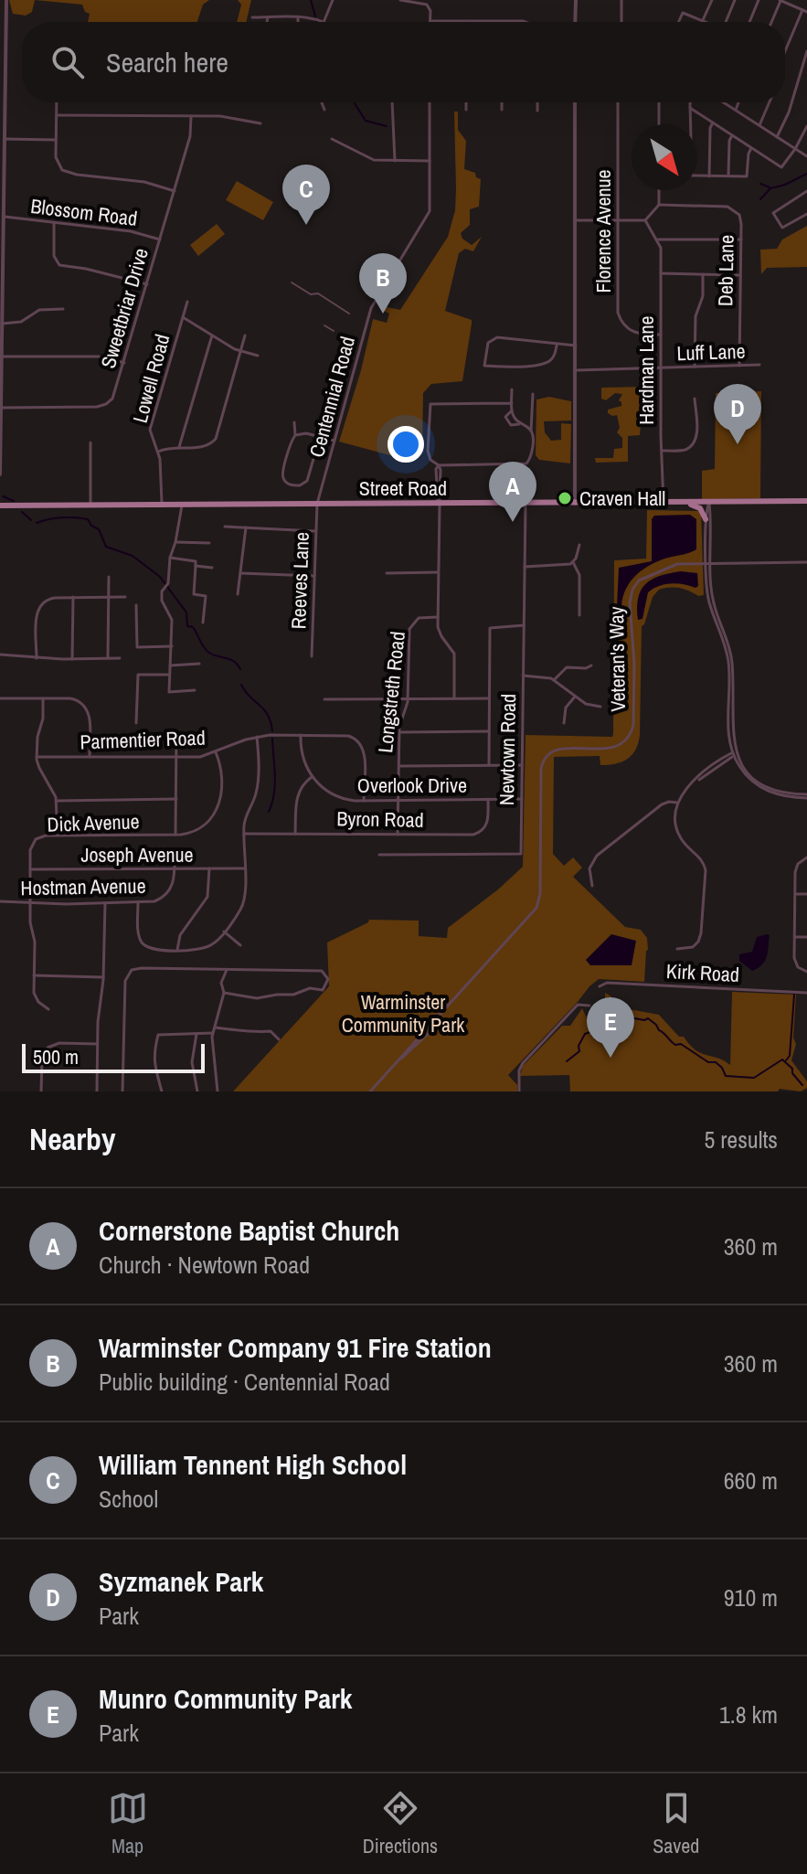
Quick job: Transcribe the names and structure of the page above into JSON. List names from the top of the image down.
{
  "streets": {
    "main road": ["Street Road"],
    "street": [
      "Blossom Road",
      "Florence Avenue",
      "Deb Lane",
      "Sweetbriar Drive",
      "Luff Lane",
      "Hardman Lane",
      "Lowell Road",
      "Centennial Road",
      "Reeves Lane",
      "Veteran's Way",
      "Longstreth Road",
      "Parmentier Road",
      "Newtown Road",
      "Overlook Drive",
      "Byron Road",
      "Dick Avenue",
      "Joseph Avenue",
      "Hostman Avenue",
      "Kirk Road"
    ]
  },
  "crossings": [
    ["Blossom Road", "Sweetbriar Drive"],
    ["Florence Avenue", "Hardman Lane"],
    ["Deb Lane", "Luff Lane"],
    ["Luff Lane", "Hardman Lane"],
    ["Hardman Lane", "Street Road"],
    ["Lowell Road", "Street Road"],
    ["Centennial Road", "Street Road"],
    ["Centennial Road", "Reeves Lane"],
    ["Street Road", "Reeves Lane"],
    ["Street Road", "Newtown Road"],
    ["Longstreth Road", "Overlook Drive"],
    ["Longstreth Road", "Byron Road"],
    ["Parmentier Road", "Overlook Drive"],
    ["Parmentier Road", "Dick Avenue"],
    ["Newtown Road", "Overlook Drive"],
    ["Overlook Drive", "Byron Road"],
    ["Dick Avenue", "Joseph Avenue"],
    ["Dick Avenue", "Hostman Avenue"],
    ["Joseph Avenue", "Hostman Avenue"]
  ],
  "parks": ["Warminster Community Park"],
  "places": ["Craven Hall"],
  "scale_bar": "500 m",
  "north": "bottom right",
  "page": {
    "search": "Search here",
    "pins": [
      "C",
      "B",
      "D",
      "A",
      "E"
    ],
    "scale": "500 m",
    "heading": ["Nearby", "5 results"],
    "list": [
      {
        "mark": "A",
        "name": "Cornerstone Baptist Church",
        "note": "Church · Newtown Road",
        "value": "360 m"
      },
      {
        "mark": "B",
        "name": "Warminster Company 91 Fire Station",
        "note": "Public building · Centennial Road",
        "value": "360 m"
      },
      {
        "mark": "C",
        "name": "William Tennent High School",
        "note": "School",
        "value": "660 m"
      },
      {
        "mark": "D",
        "name": "Syzmanek Park",
        "note": "Park",
        "value": "910 m"
      },
      {
        "mark": "E",
        "name": "Munro Community Park",
        "note": "Park",
        "value": "1.8 km"
      }
    ],
    "nav": ["Map", "Directions", "Saved"]
  }
}
